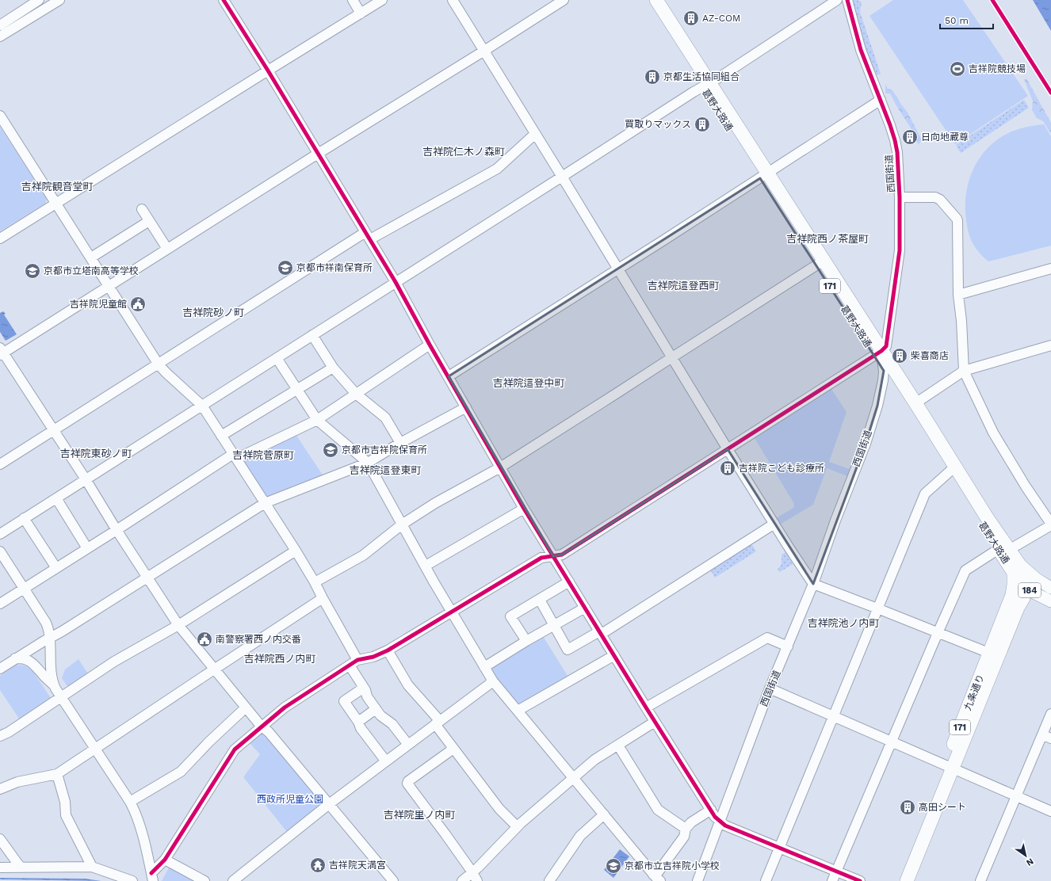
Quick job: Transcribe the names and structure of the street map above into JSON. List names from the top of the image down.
{
  "streets": {
    "highway": ["葛野大路通", "171", "九条通り"],
    "main road": ["184"],
    "street": ["西国街道"]
  },
  "crossings": [
    ["葛野大路通", "西国街道"],
    ["葛野大路通", "184"],
    ["葛野大路通", "九条通り"],
    ["184", "九条通り"]
  ],
  "districts": [
    "吉祥院仁木ノ森町",
    "吉祥院観音堂町",
    "吉祥院西ノ茶屋町",
    "吉祥院這登西町",
    "吉祥院砂ノ町",
    "吉祥院這登中町",
    "吉祥院東砂ノ町",
    "吉祥院菅原町",
    "吉祥院這登東町",
    "吉祥院池ノ内町",
    "吉祥院西ノ内町",
    "吉祥院里ノ内町"
  ],
  "parks": ["西政所児童公園"],
  "places": {
    "building": [
      "AZ-COM",
      "京都生活協同組合",
      "買取りマックス",
      "日向地蔵尊",
      "柴喜商店",
      "吉祥院こども診療所",
      "高田シート"
    ],
    "sports": ["吉祥院競技場"],
    "school or university": [
      "京都市祥南保育所",
      "京都市立塔南高等学校",
      "京都市吉祥院保育所",
      "京都市立吉祥院小学校"
    ],
    "public building": ["吉祥院児童館", "南警察署西ノ内交番"],
    "temple": ["吉祥院天満宮"]
  },
  "scale_bar": "50 m",
  "north": "bottom right"
}
